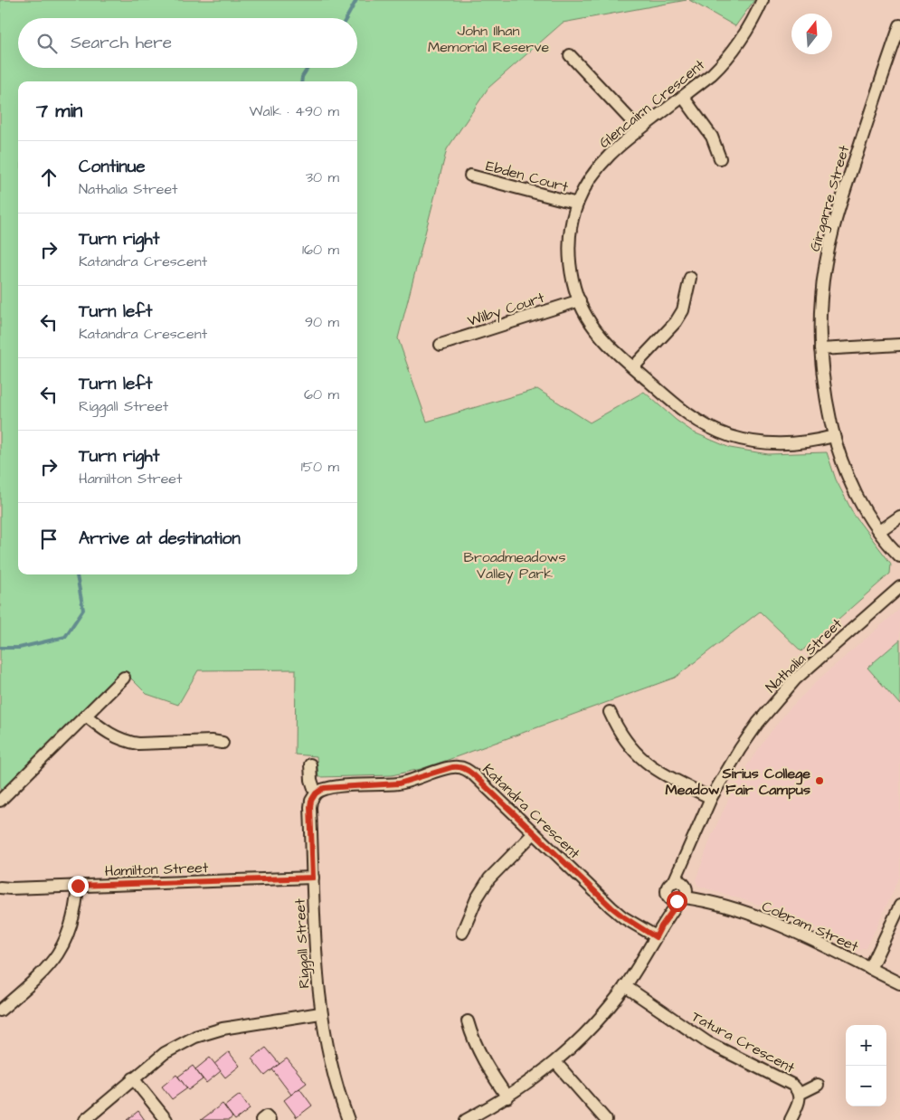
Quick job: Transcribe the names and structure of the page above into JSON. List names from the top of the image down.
{
  "streets": {
    "street": [
      "Glencairn Crescent",
      "Ebden Court",
      "Girgarre Street",
      "Wilby Court",
      "Nathalia Street",
      "Katandra Crescent",
      "Hamilton Street",
      "Cobram Street",
      "Riggall Street",
      "Tatura Crescent"
    ]
  },
  "crossings": [
    ["Glencairn Crescent", "Ebden Court"],
    ["Glencairn Crescent", "Girgarre Street"],
    ["Glencairn Crescent", "Wilby Court"],
    ["Nathalia Street", "Katandra Crescent"],
    ["Nathalia Street", "Cobram Street"],
    ["Nathalia Street", "Tatura Crescent"],
    ["Katandra Crescent", "Riggall Street"],
    ["Hamilton Street", "Riggall Street"]
  ],
  "parks": ["John Ilhan Memorial Reserve", "Broadmeadows Valley Park"],
  "places": ["Sirius College Meadow Fair Campus"],
  "north": "top",
  "page": {
    "search": "Search here",
    "heading": ["7 min", "Walk · 490 m"],
    "list": [
      ["Continue", "Nathalia Street", "30 m"],
      ["Turn right", "Katandra Crescent", "160 m"],
      ["Turn left", "Katandra Crescent", "90 m"],
      ["Turn left", "Riggall Street", "60 m"],
      ["Turn right", "Hamilton Street", "150 m"],
      "Arrive at destination"
    ],
    "map_buttons": ["+", "−"]
  }
}
